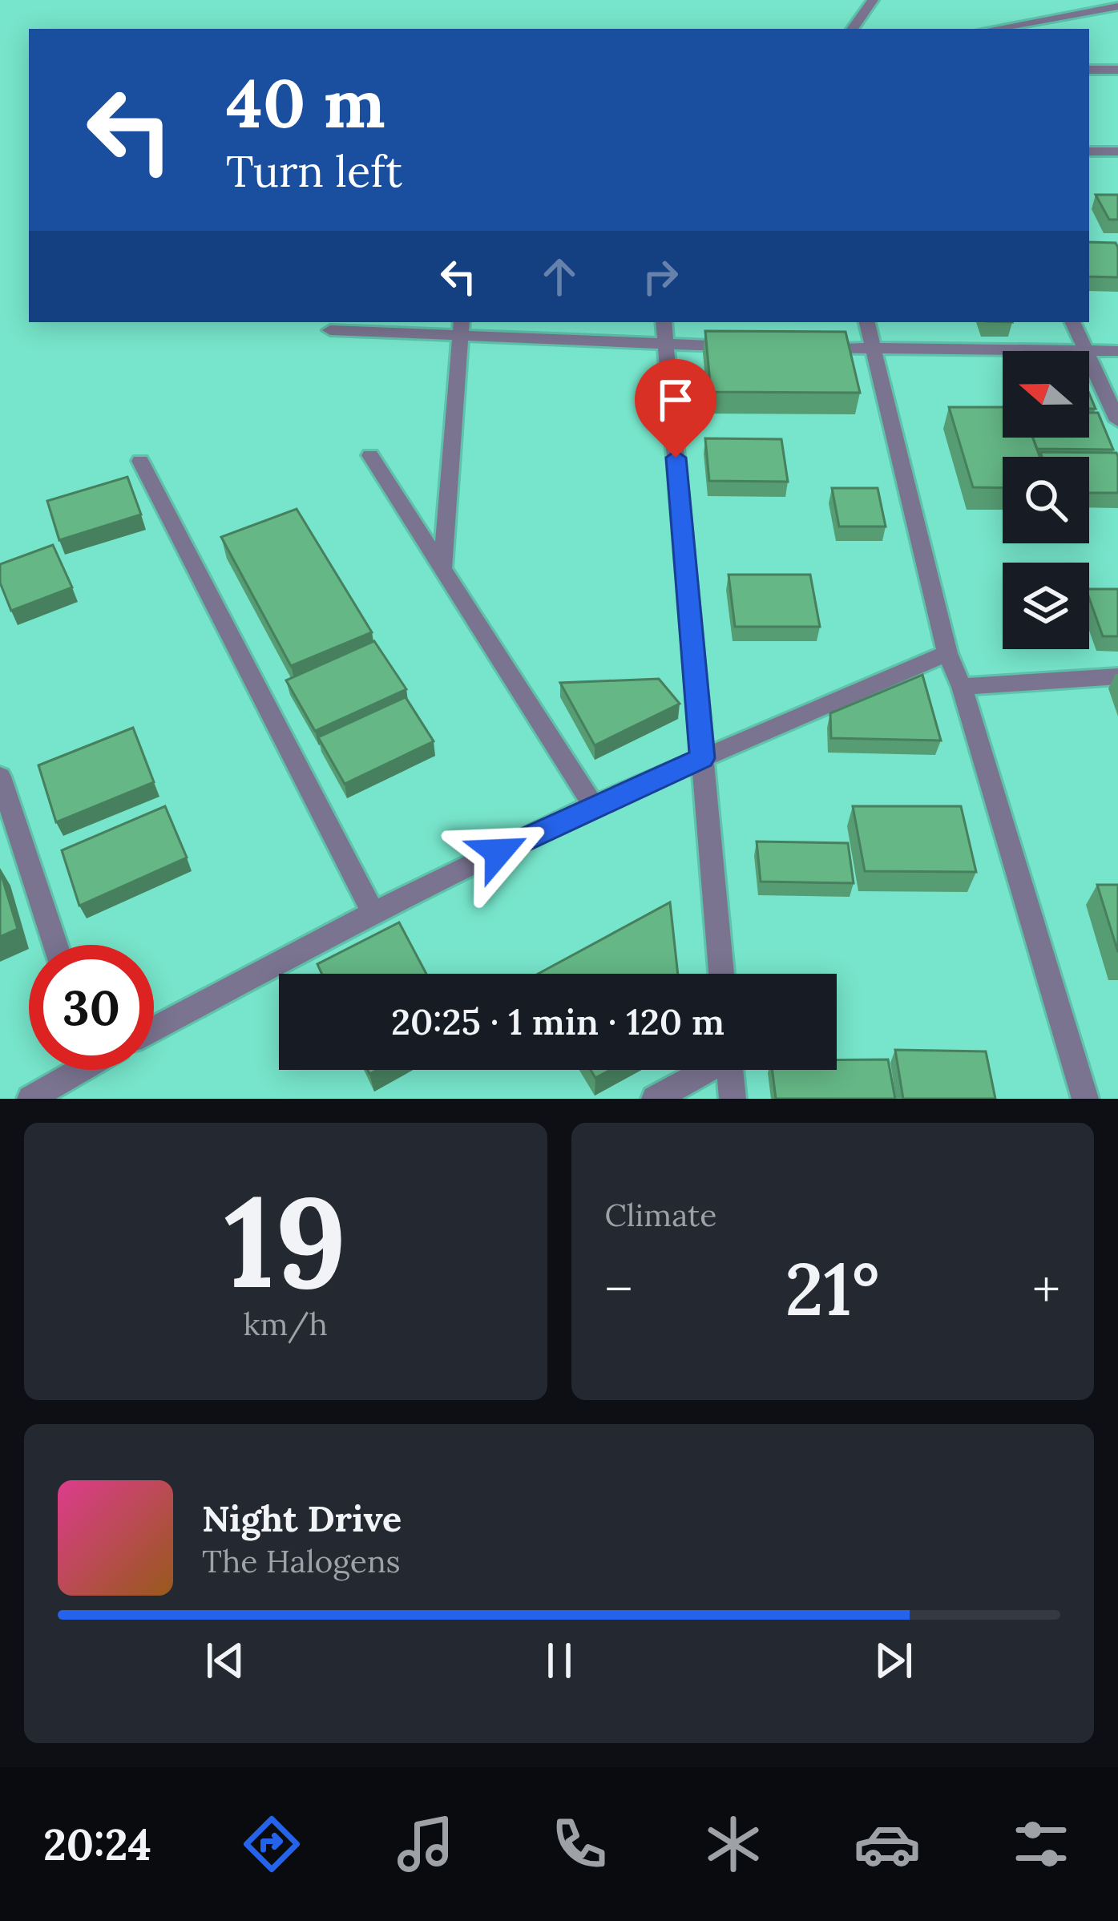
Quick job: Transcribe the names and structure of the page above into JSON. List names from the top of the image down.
{
  "north": "left",
  "page": {
    "turn": ["40 m", "Turn left"],
    "limit": "30",
    "trip": "20:25 · 1 min · 120 m",
    "tile": [
      ["19", "km/h"],
      "Climate"
    ],
    "heat": ["−", "21°", "+"],
    "song": ["Night Drive", "The Halogens"],
    "tabs": "20:24"
  }
}
